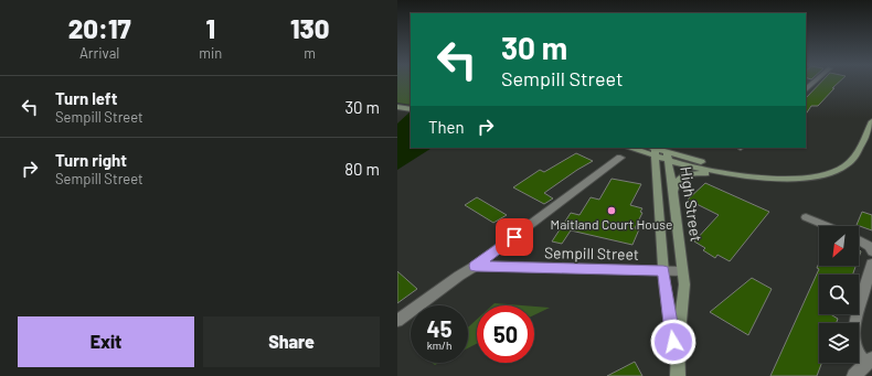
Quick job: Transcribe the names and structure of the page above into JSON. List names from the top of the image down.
{
  "streets": {
    "main road": ["High Street"],
    "street": ["Sempill Street"]
  },
  "crossings": [
    ["High Street", "Sempill Street"]
  ],
  "places": ["Maitland Court House"],
  "north": "bottom left",
  "page": {
    "eta": [
      "20:17",
      "Arrival",
      "1",
      "min",
      "130",
      "m"
    ],
    "turn": ["30 m", "Sempill Street"],
    "list": [
      {
        "name": "Turn left",
        "note": "Sempill Street",
        "value": "30 m"
      },
      {
        "name": "Turn right",
        "note": "Sempill Street",
        "value": "80 m"
      }
    ],
    "then": "Then",
    "speed": "45 km/h",
    "limit": "50",
    "buttons": ["Exit", "Share"]
  }
}
